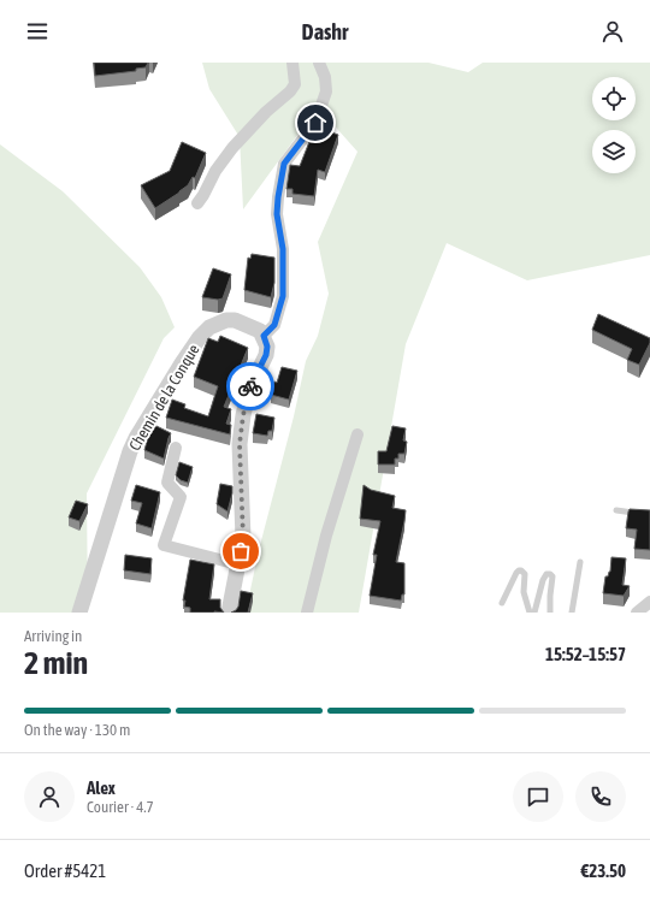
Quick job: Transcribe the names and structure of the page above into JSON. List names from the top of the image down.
{
  "streets": {
    "street": ["Chemin de la Conque"]
  },
  "page": {
    "header": "Dashr",
    "heading": ["2 min", "Arriving in", "15:52–15:57"],
    "panel": [
      "Alex",
      "Courier · 4.7",
      "Order #5421",
      "€23.50"
    ],
    "bar": "On the way · 130 m"
  }
}
